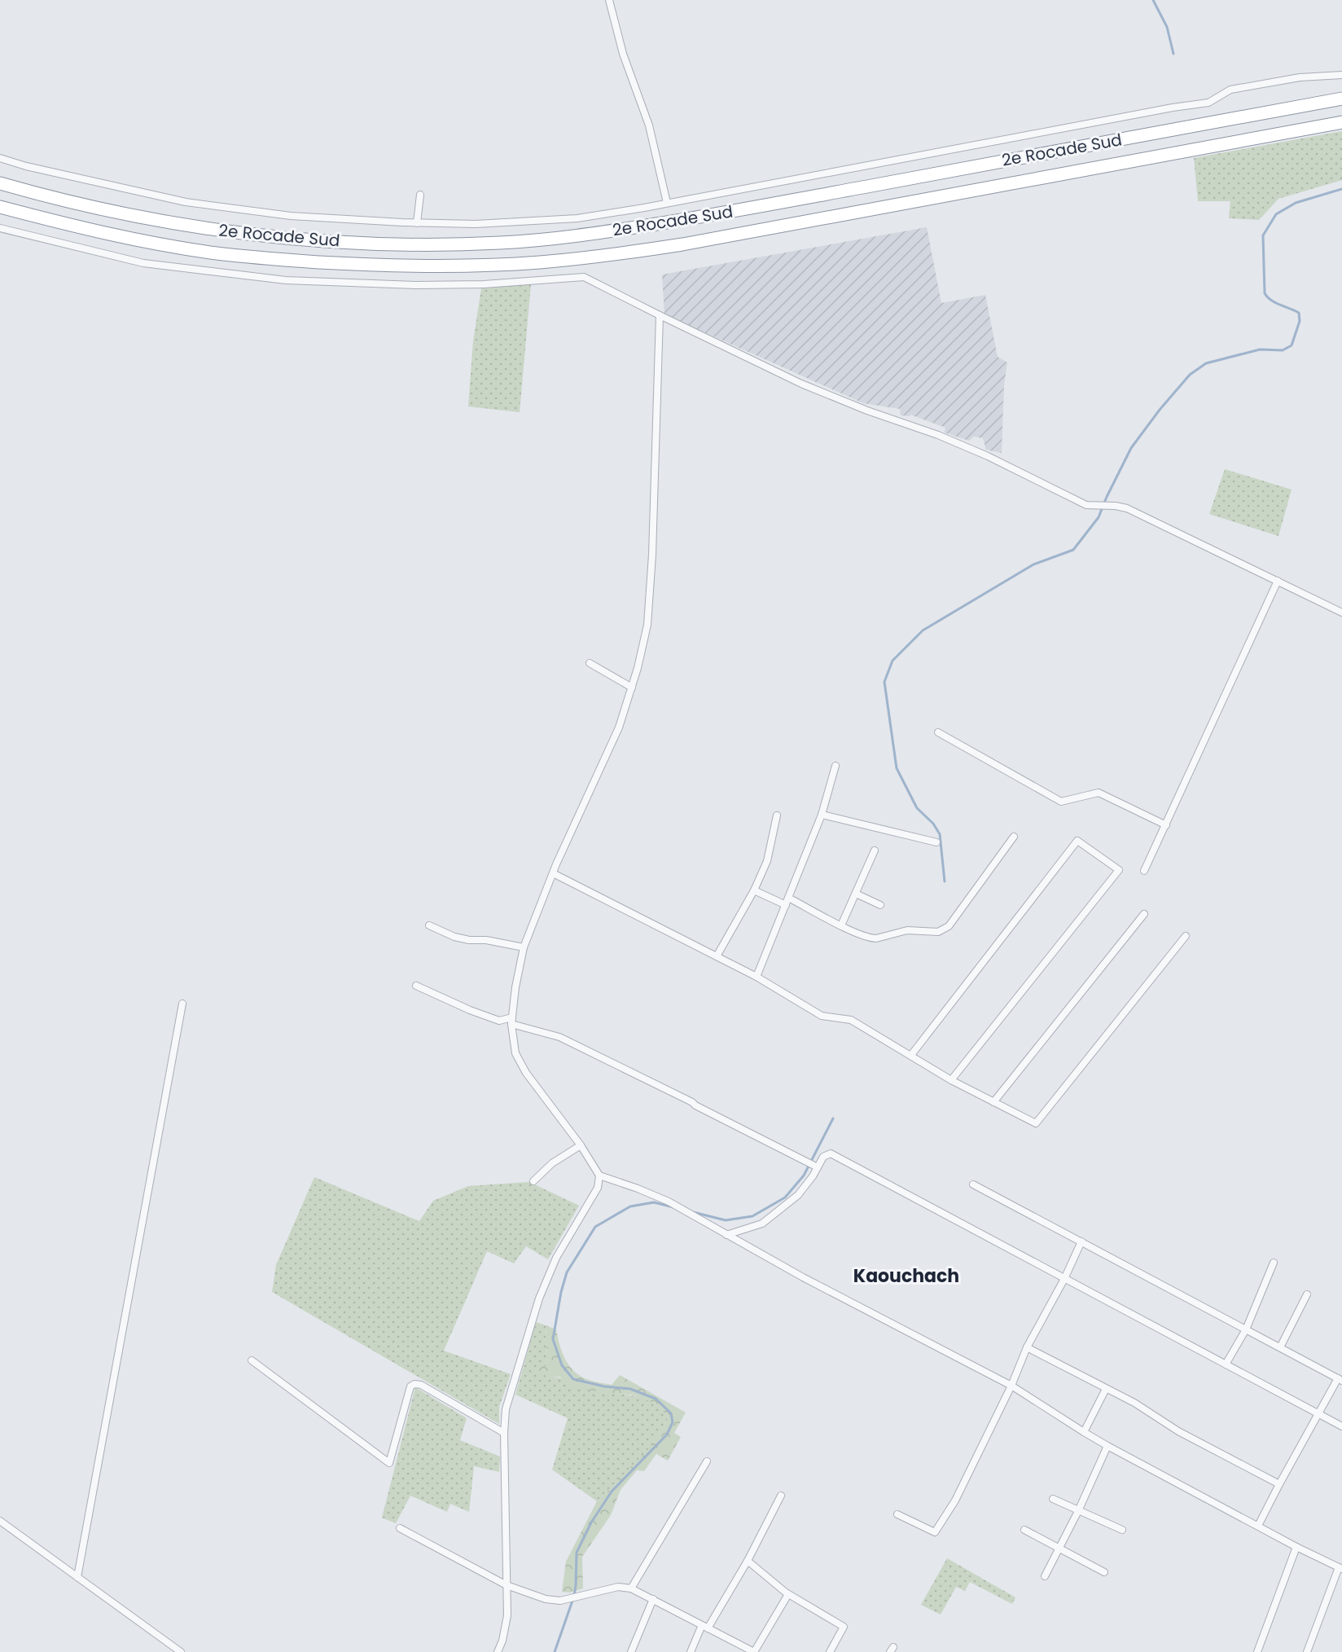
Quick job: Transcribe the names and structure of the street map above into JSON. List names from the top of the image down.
{
  "streets": {
    "highway": ["2e Rocade Sud"]
  },
  "districts": ["Kaouchach"]
}
